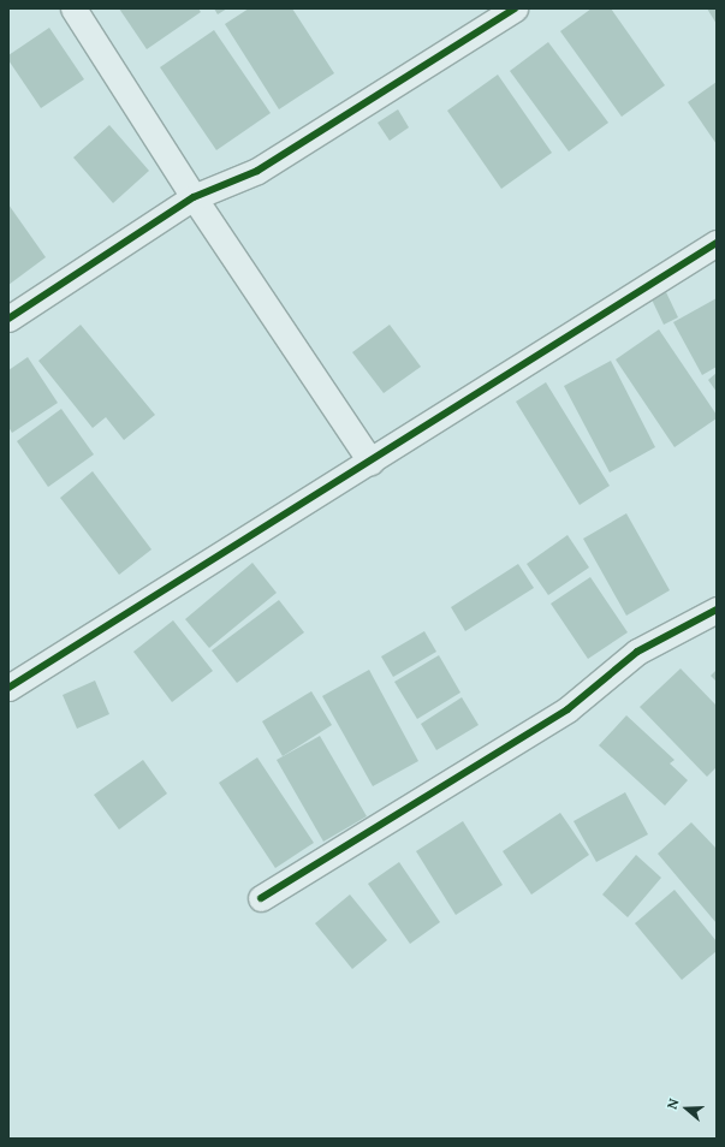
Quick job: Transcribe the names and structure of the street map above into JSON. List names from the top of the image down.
{
  "north": "left"
}
